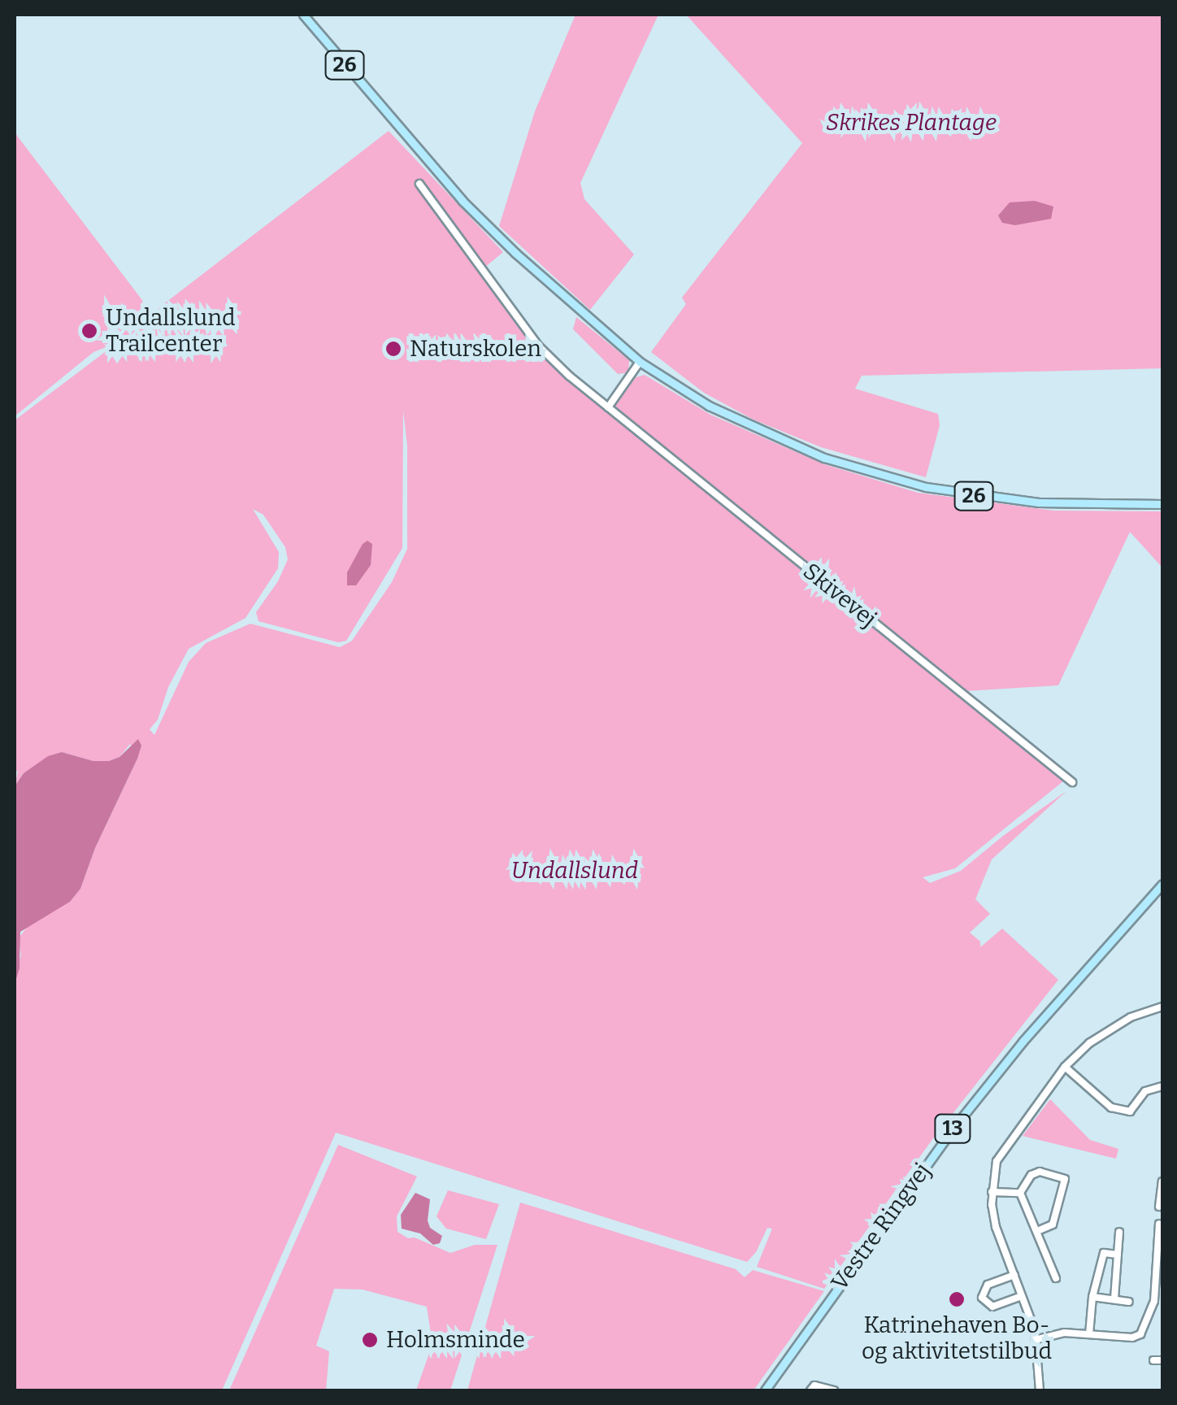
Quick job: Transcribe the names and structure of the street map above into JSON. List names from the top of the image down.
{
  "streets": {
    "main road": ["26", "13", "Vestre Ringvej"],
    "street": ["Skivevej"]
  },
  "parks": ["Skrikes Plantage", "Undallslund"],
  "places": [
    "Undallslund Trailcenter",
    "Naturskolen",
    "Katrinehaven Bo- og aktivitetstilbud",
    "Holmsminde"
  ]
}
